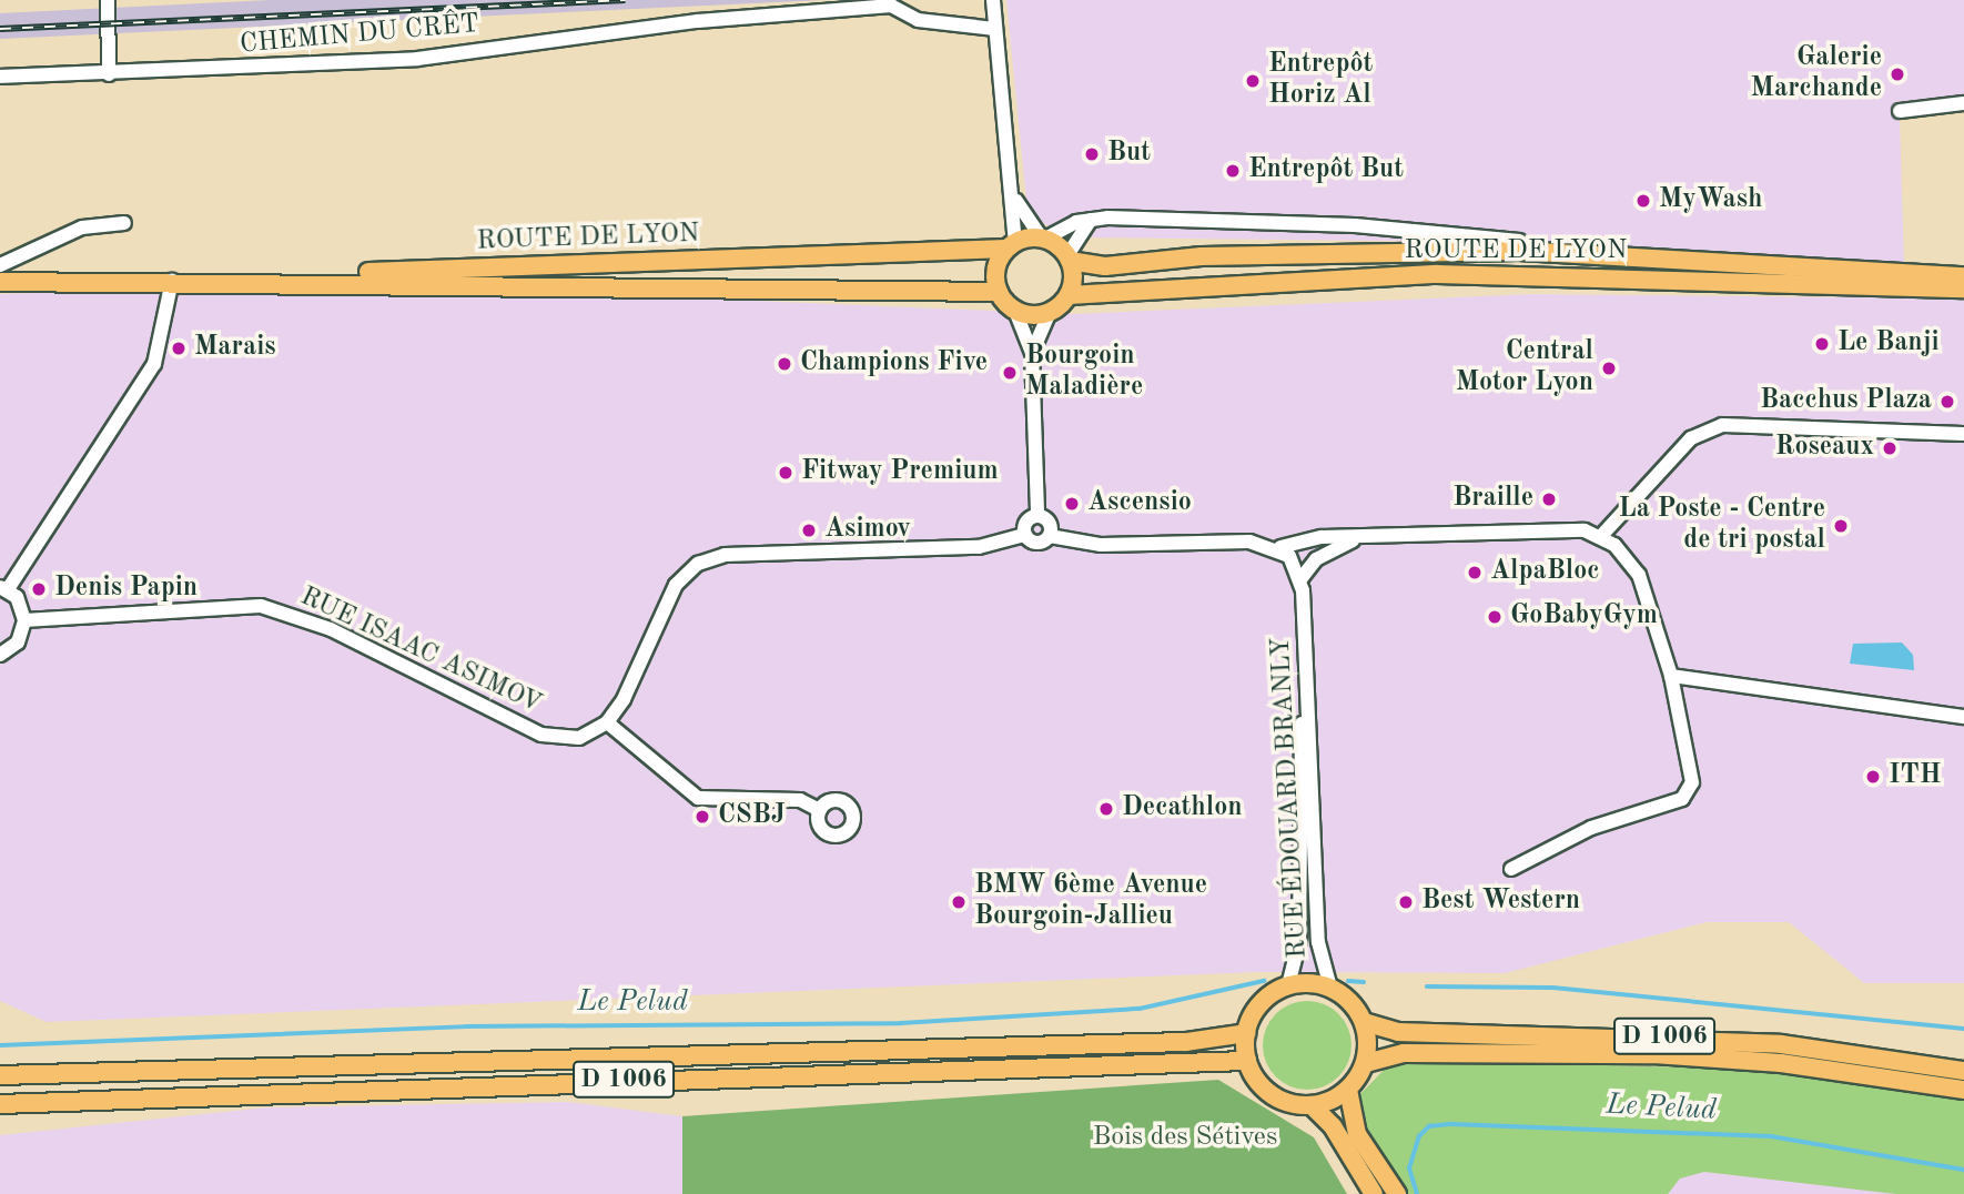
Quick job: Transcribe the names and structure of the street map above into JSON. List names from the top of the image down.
{
  "streets": {
    "main road": ["ROUTE DE LYON", "D 1006"],
    "street": ["CHEMIN DU CRÊT", "RUE ISAAC ASIMOV", "RUE ÉDOUARD BRANLY"]
  },
  "crossings": [
    ["RUE ÉDOUARD BRANLY", "D 1006"]
  ],
  "water": ["Le Pelud"],
  "parks": ["Bois des Sétives"],
  "places": [
    "Galerie Marchande",
    "Entrepôt Horiz Al",
    "But",
    "Entrepôt But",
    "MyWash",
    "Le Banji",
    "Marais",
    "Champions Five",
    "Central Motor Lyon",
    "Bourgoin Maladière",
    "Bacchus Plaza",
    "Roseaux",
    "Fitway Premium",
    "Braille",
    "Ascensio",
    "La Poste - Centre de tri postal",
    "Asimov",
    "AlpaBloc",
    "Denis Papin",
    "GoBabyGym",
    "ITH",
    "Decathlon",
    "CSBJ",
    "BMW 6ème Avenue Bourgoin-Jallieu",
    "Best Western"
  ]
}
